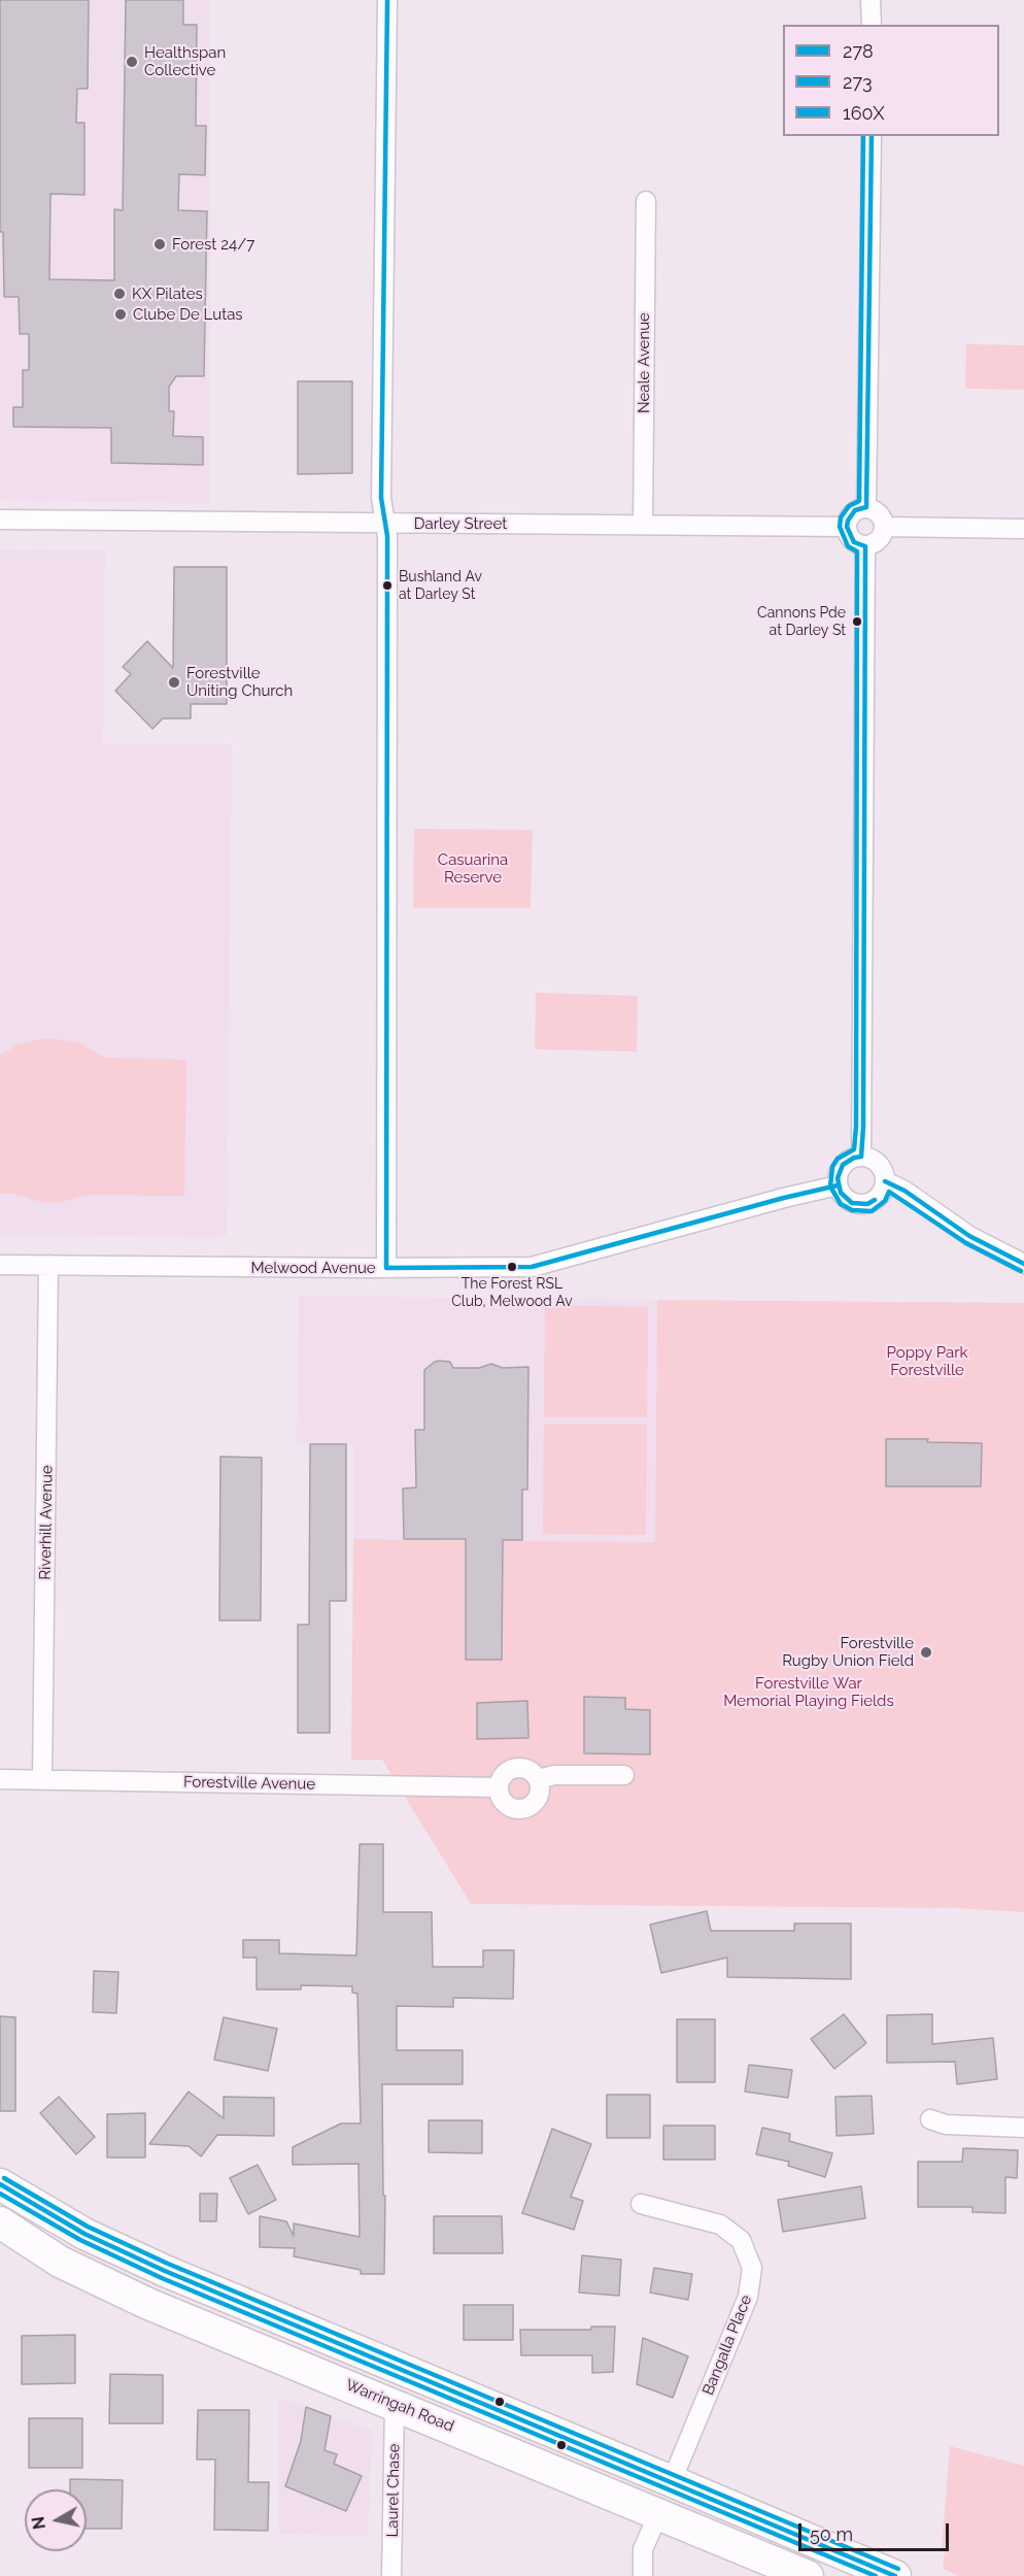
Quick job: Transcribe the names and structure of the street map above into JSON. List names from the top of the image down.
{
  "streets": {
    "highway": ["Bangalla Place", "Warringah Road"],
    "street": [
      "Neale Avenue",
      "Darley Street",
      "Melwood Avenue",
      "Riverhill Avenue",
      "Forestville Avenue",
      "Laurel Chase"
    ]
  },
  "crossings": [
    ["Neale Avenue", "Darley Street"],
    ["Melwood Avenue", "Riverhill Avenue"],
    ["Riverhill Avenue", "Forestville Avenue"],
    ["Bangalla Place", "Warringah Road"],
    ["Warringah Road", "Laurel Chase"]
  ],
  "parks": ["Casuarina Reserve", "Poppy Park Forestville", "Forestville War Memorial Playing Fields"],
  "places": [
    "Healthspan Collective",
    "Forest 24/7",
    "KX Pilates",
    "Clube De Lutas",
    "Bushland Av at Darley St",
    "Cannons Pde at Darley St",
    "Forestville Uniting Church",
    "The Forest RSL Club, Melwood Av",
    "Forestville Rugby Union Field"
  ],
  "lines": ["transit line 278", "transit line 273", "transit line 160X"],
  "legend": ["278", "273", "160X"],
  "scale_bar": "50 m",
  "north": "left"
}
